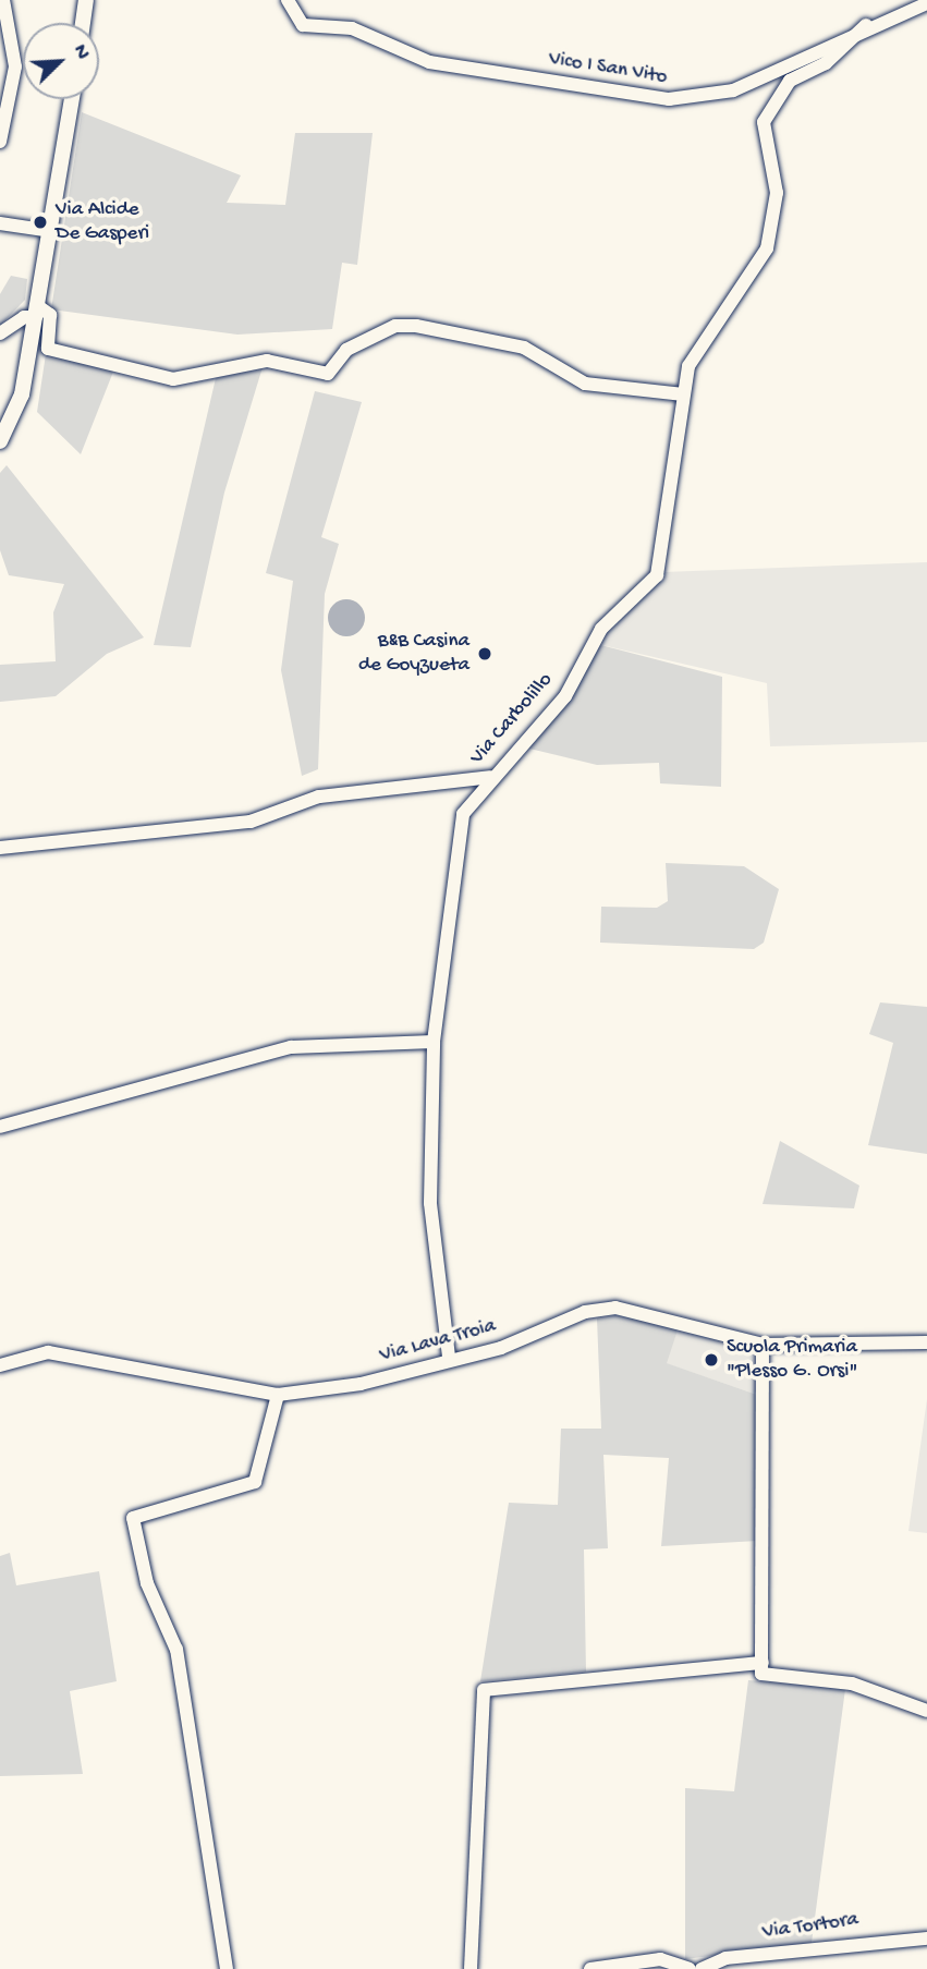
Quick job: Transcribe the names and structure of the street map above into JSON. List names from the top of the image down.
{
  "streets": {
    "street": [
      "Vico I San Vito",
      "Via Carbolillo",
      "Via Lava Troia",
      "Via Tortora"
    ]
  },
  "crossings": [
    ["Vico I San Vito", "Via Carbolillo"],
    ["Via Carbolillo", "Via Lava Troia"]
  ],
  "places": ["Via Alcide De Gasperi", "B&B Casina de Goyzueta", "Scuola Primaria \"Plesso G. Orsi\""],
  "north": "top right"
}
